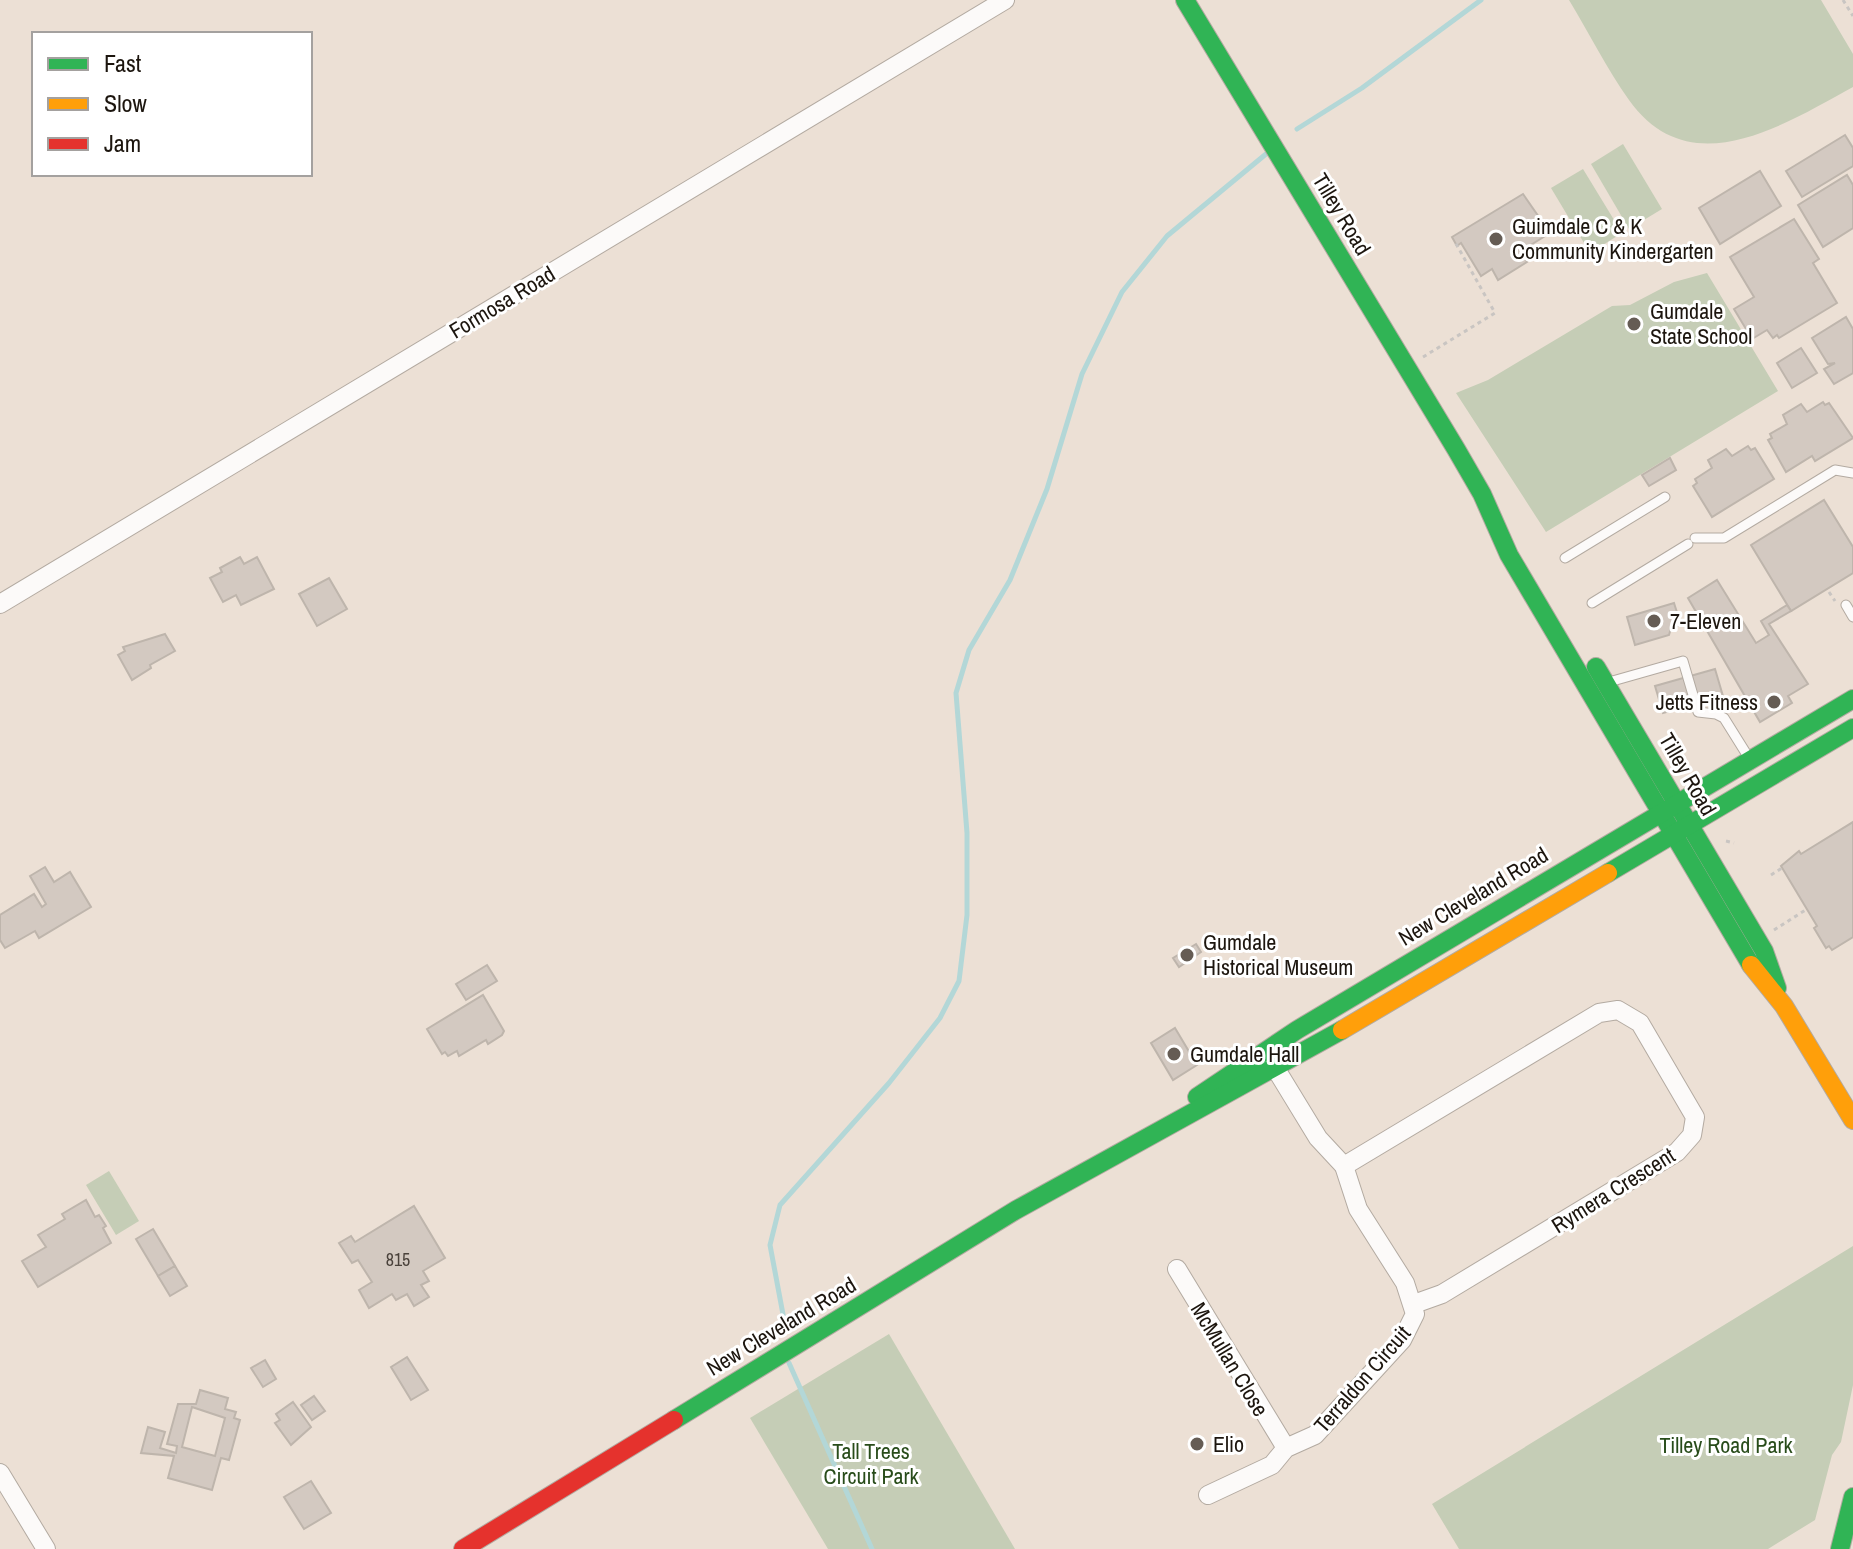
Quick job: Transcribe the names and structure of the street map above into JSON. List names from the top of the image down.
{
  "streets": {
    "street": [
      "Tilley Road",
      "Formosa Road",
      "New Cleveland Road",
      "Rymera Crescent",
      "McMullan Close",
      "Terraldon Circuit"
    ]
  },
  "crossings": [
    ["Tilley Road", "New Cleveland Road"],
    ["New Cleveland Road", "Terraldon Circuit"],
    ["Rymera Crescent", "Terraldon Circuit"],
    ["McMullan Close", "Terraldon Circuit"]
  ],
  "parks": ["Tilley Road Park", "Tall Trees Circuit Park"],
  "places": [
    "Guimdale C & K Community Kindergarten",
    "Gumdale State School",
    "7-Eleven",
    "Jetts Fitness",
    "Gumdale Historical Museum",
    "Gumdale Hall",
    "Elio"
  ],
  "house_numbers": ["815"],
  "legend": ["Fast", "Slow", "Jam"]
}
